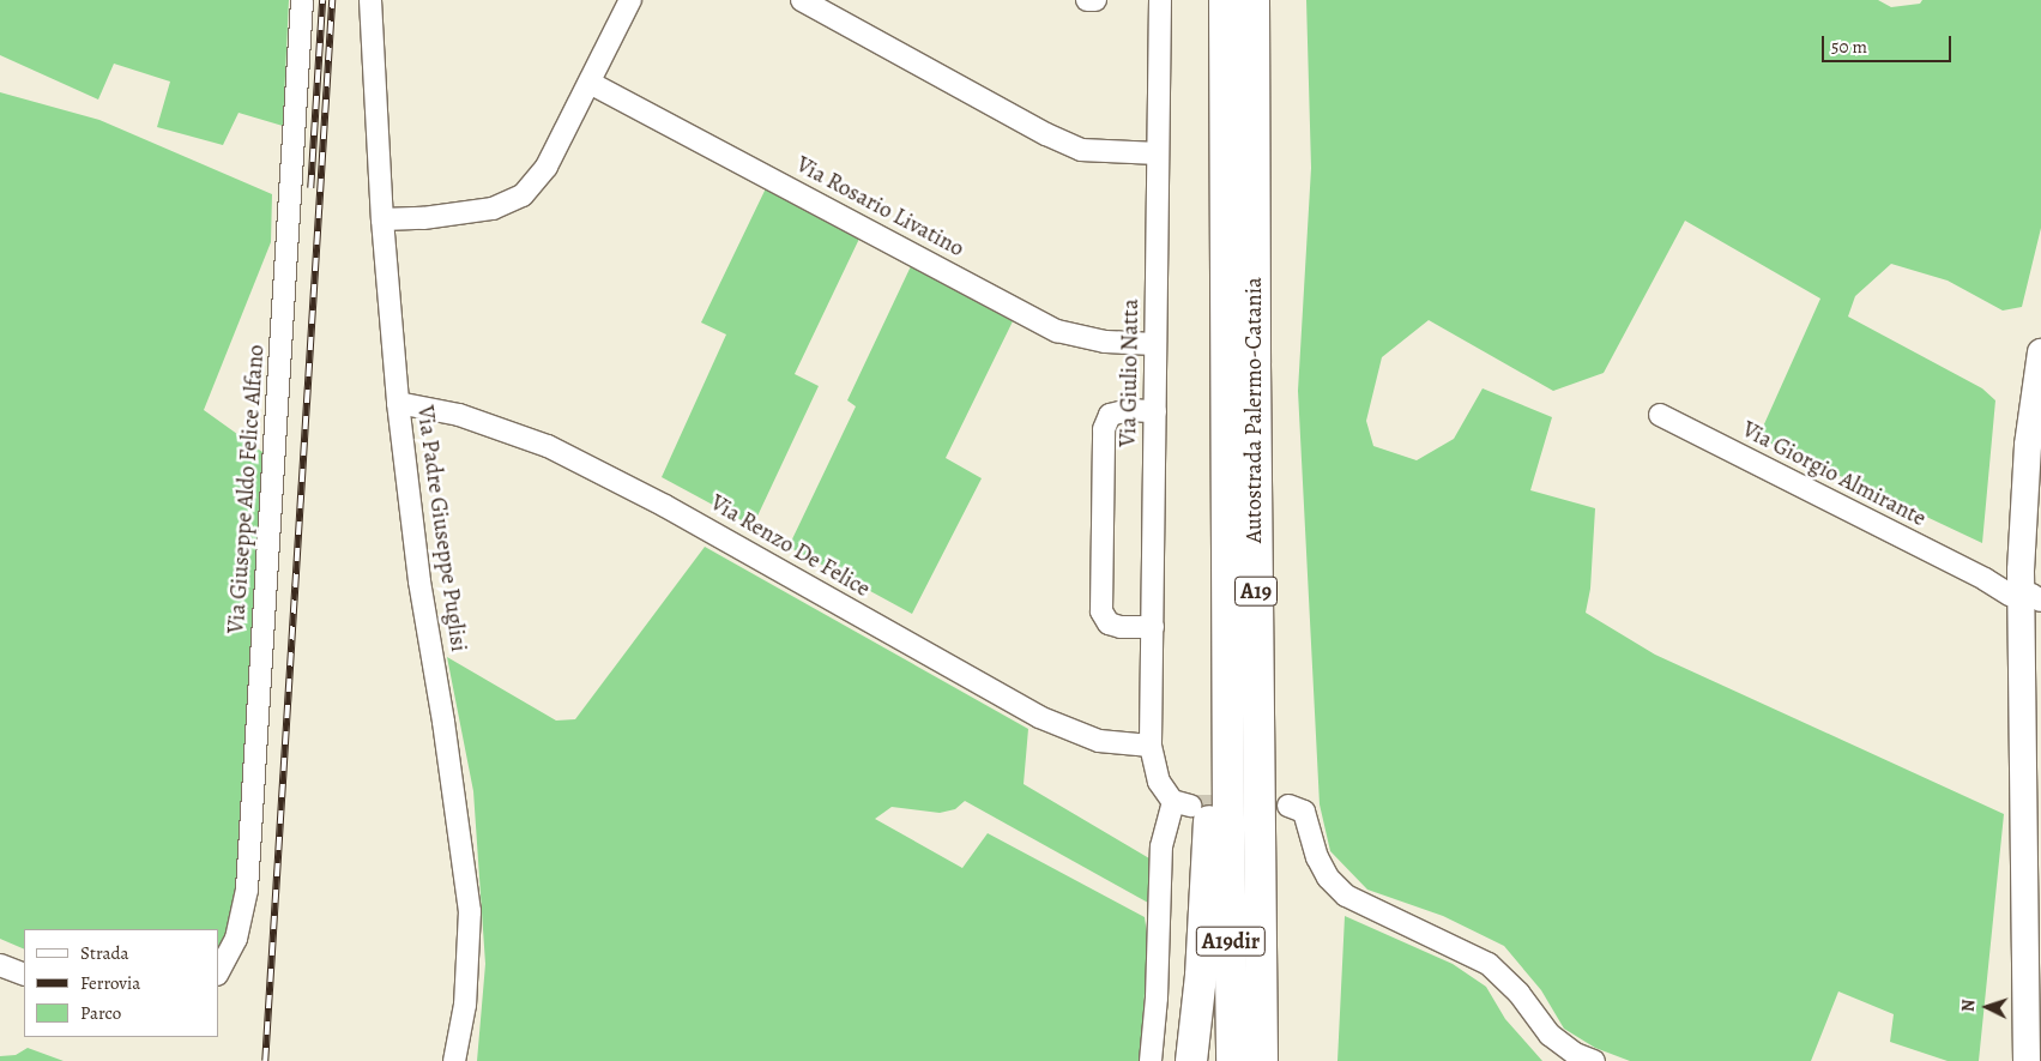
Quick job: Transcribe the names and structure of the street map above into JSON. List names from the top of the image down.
{
  "streets": {
    "highway": ["Autostrada Palermo-Catania", "A19", "A19dir"],
    "street": [
      "Via Rosario Livatino",
      "Via Giulio Natta",
      "Via Giorgio Almirante",
      "Via Giuseppe Aldo Felice Alfano",
      "Via Padre Giuseppe Puglisi",
      "Via Renzo De Felice"
    ]
  },
  "crossings": [
    ["Via Rosario Livatino", "Via Giulio Natta"],
    ["Via Giulio Natta", "Via Renzo De Felice"],
    ["Autostrada Palermo-Catania", "A19dir"],
    ["Via Padre Giuseppe Puglisi", "Via Renzo De Felice"]
  ],
  "legend": ["Strada", "Ferrovia", "Parco"],
  "scale_bar": "50 m",
  "north": "left"
}
